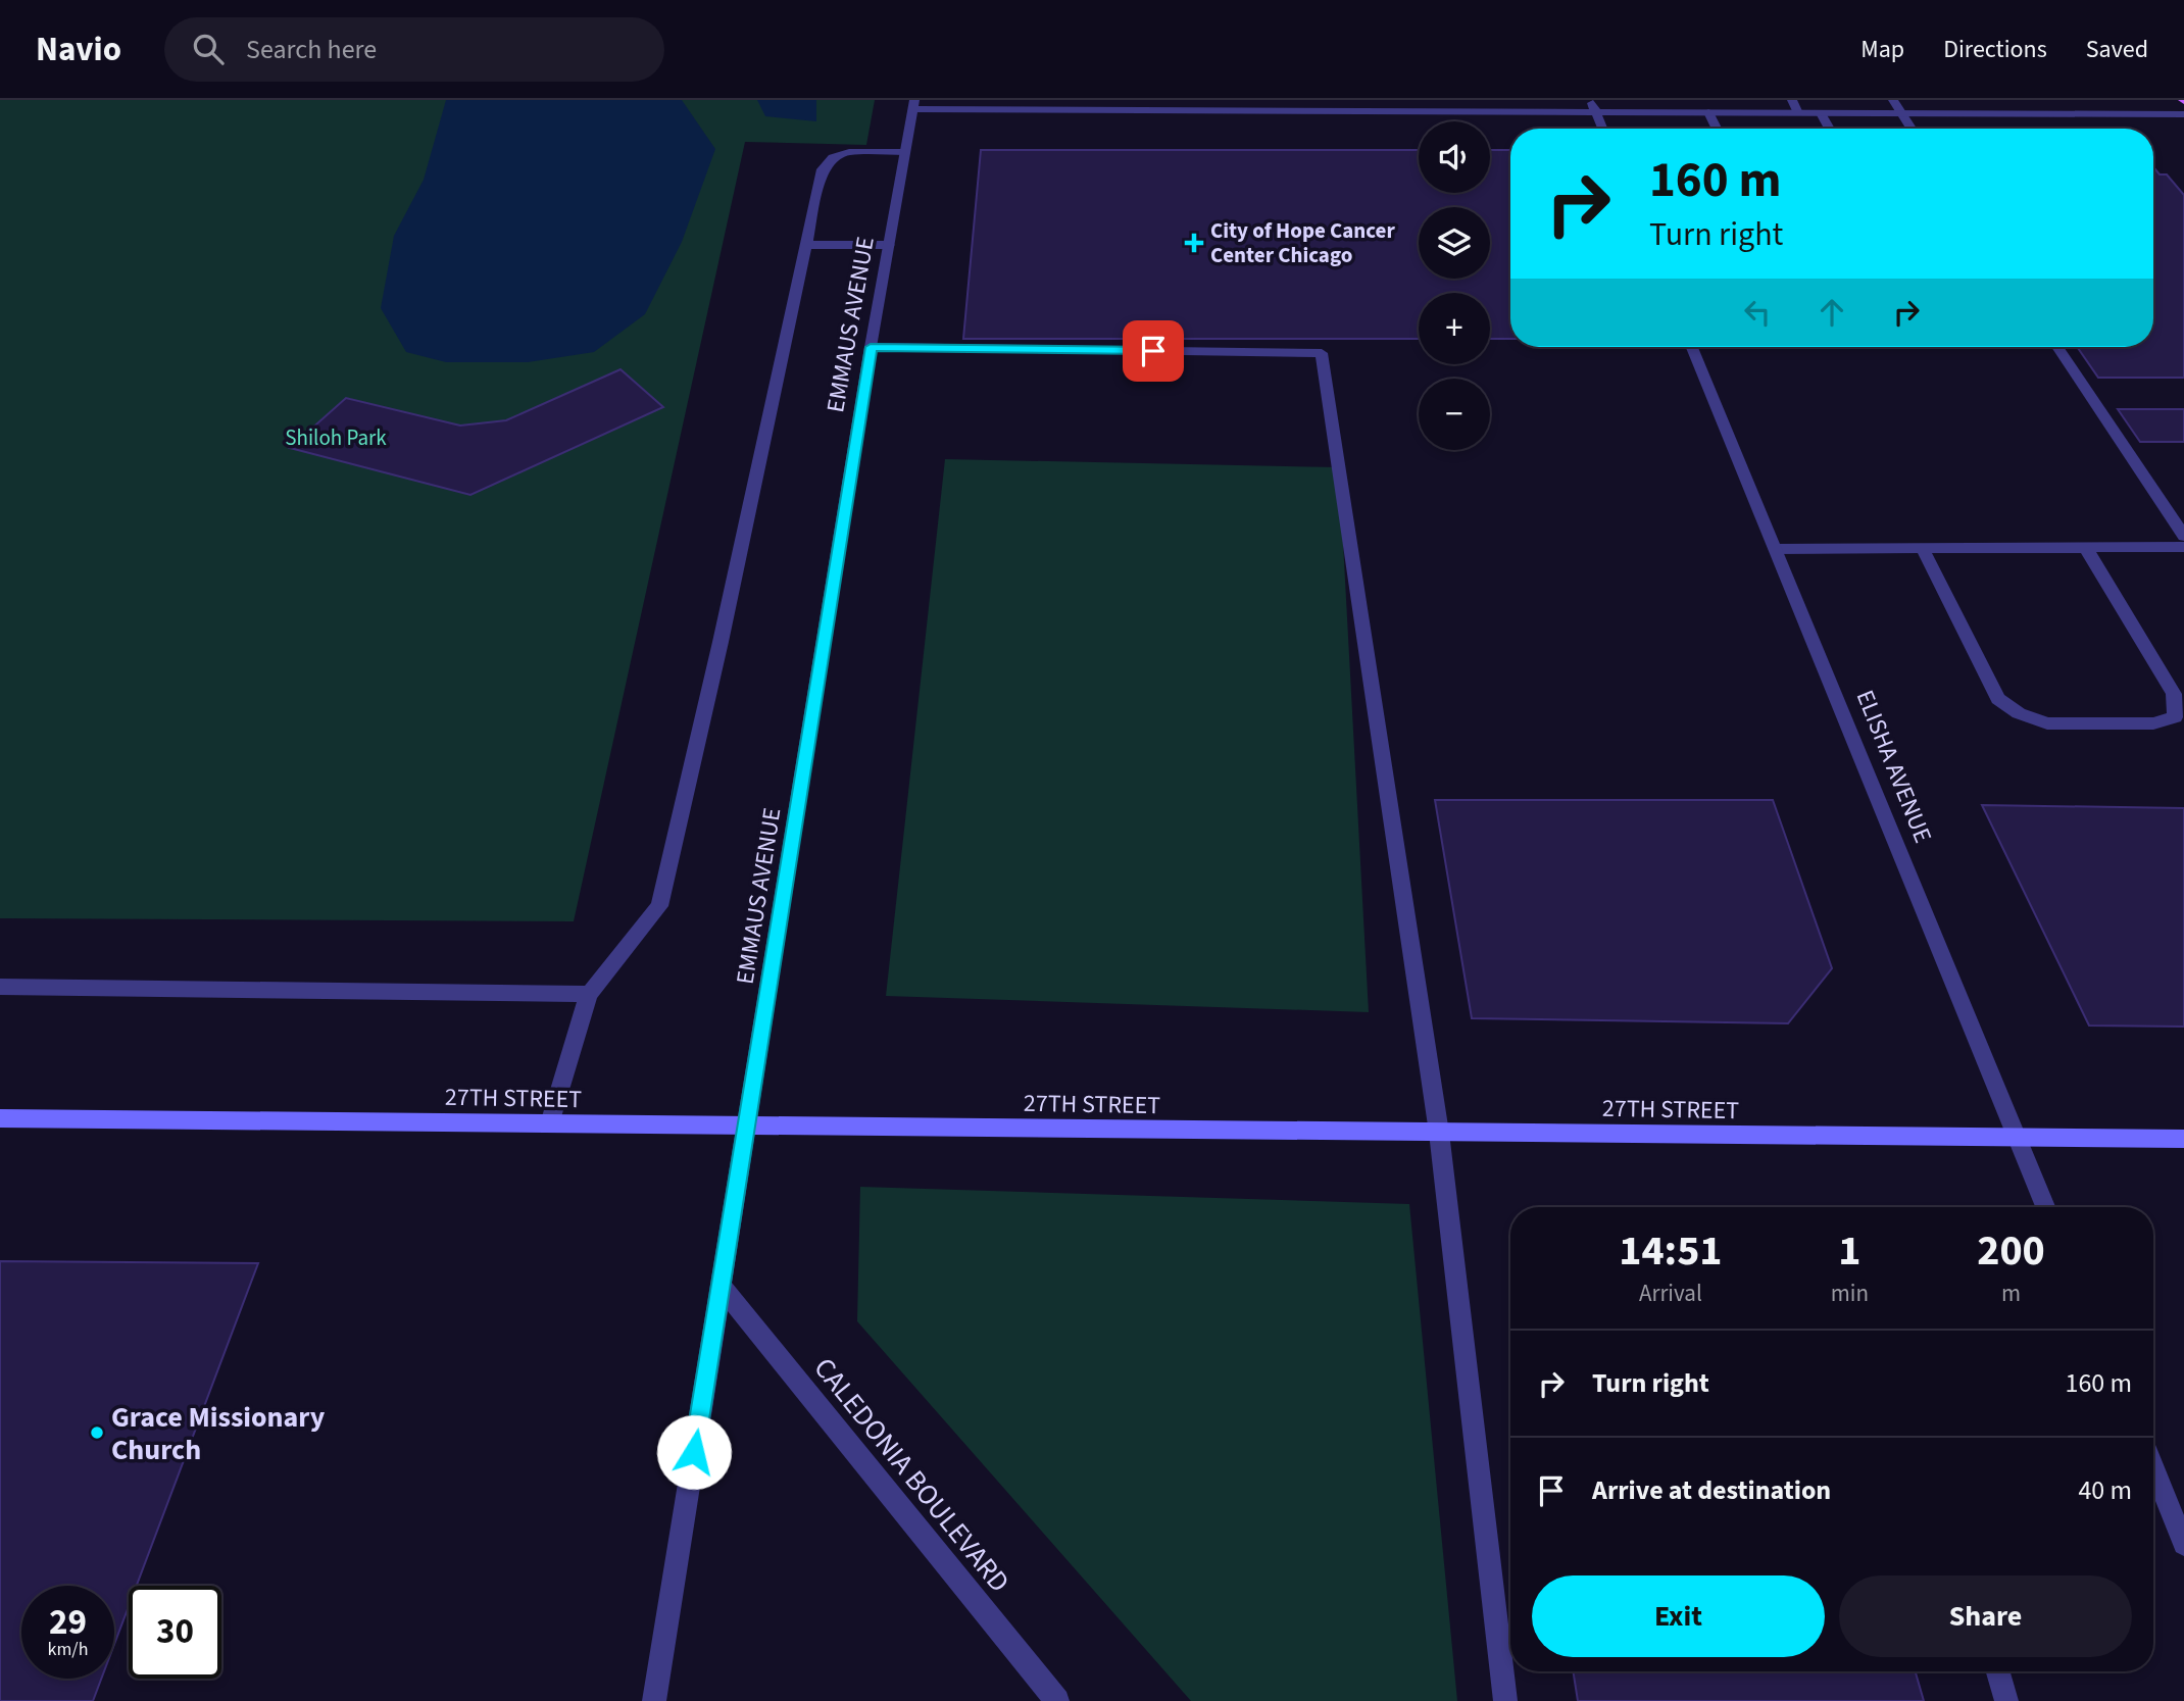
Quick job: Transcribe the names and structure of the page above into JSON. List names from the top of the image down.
{
  "streets": {
    "street": [
      "EMMAUS AVENUE",
      "ELISHA AVENUE",
      "27TH STREET",
      "CALEDONIA BOULEVARD"
    ]
  },
  "crossings": [
    ["EMMAUS AVENUE", "27TH STREET"],
    ["EMMAUS AVENUE", "CALEDONIA BOULEVARD"],
    ["ELISHA AVENUE", "27TH STREET"]
  ],
  "parks": ["Shiloh Park"],
  "places": {
    "health": ["City of Hope Cancer Center Chicago"],
    "other": ["Grace Missionary Church"]
  },
  "page": {
    "header": "Navio",
    "search": "Search here",
    "nav": ["Map", "Directions", "Saved"],
    "map_buttons": ["+", "−"],
    "turn": ["160 m", "Turn right"],
    "eta": [
      "14:51",
      "Arrival",
      "1",
      "min",
      "200",
      "m"
    ],
    "list": [
      {
        "name": "Turn right",
        "value": "160 m"
      },
      {
        "name": "Arrive at destination",
        "value": "40 m"
      }
    ],
    "buttons": ["Exit", "Share"],
    "speed": "29 km/h",
    "limit": "30"
  }
}
